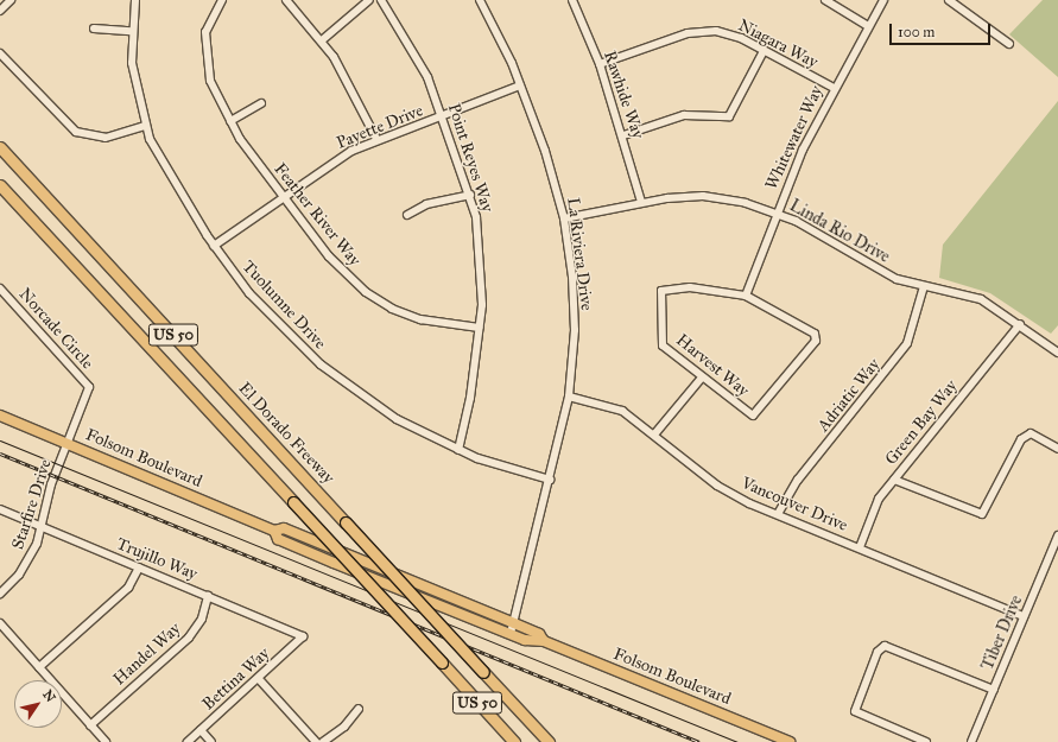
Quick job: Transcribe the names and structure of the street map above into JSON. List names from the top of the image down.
{
  "streets": {
    "highway": ["US 50", "El Dorado Freeway"],
    "main road": ["Folsom Boulevard"],
    "street": [
      "Niagara Way",
      "Rawhide Way",
      "Payette Drive",
      "Whitewater Way",
      "Point Reyes Way",
      "Feather River Way",
      "Linda Rio Drive",
      "La Riviera Drive",
      "Tuolumne Drive",
      "Norcade Circle",
      "Harvest Way",
      "Adriatic Way",
      "Green Bay Way",
      "Starfire Drive",
      "Vancouver Drive",
      "Trujillo Way",
      "Tiber Drive",
      "Handel Way",
      "Bettina Way"
    ]
  },
  "crossings": [
    ["Niagara Way", "Rawhide Way"],
    ["Niagara Way", "Whitewater Way"],
    ["Rawhide Way", "Linda Rio Drive"],
    ["Payette Drive", "Point Reyes Way"],
    ["Payette Drive", "Feather River Way"],
    ["Payette Drive", "La Riviera Drive"],
    ["Payette Drive", "Tuolumne Drive"],
    ["Whitewater Way", "Linda Rio Drive"],
    ["Whitewater Way", "Harvest Way"],
    ["Point Reyes Way", "Feather River Way"],
    ["Point Reyes Way", "Tuolumne Drive"],
    ["Linda Rio Drive", "La Riviera Drive"],
    ["Linda Rio Drive", "Adriatic Way"],
    ["Linda Rio Drive", "Green Bay Way"],
    ["La Riviera Drive", "Tuolumne Drive"],
    ["La Riviera Drive", "Folsom Boulevard"],
    ["La Riviera Drive", "Vancouver Drive"],
    ["Norcade Circle", "Folsom Boulevard"],
    ["Norcade Circle", "Starfire Drive"],
    ["Adriatic Way", "Vancouver Drive"],
    ["Green Bay Way", "Vancouver Drive"],
    ["Folsom Boulevard", "Starfire Drive"],
    ["Starfire Drive", "Trujillo Way"],
    ["Vancouver Drive", "Tiber Drive"],
    ["Trujillo Way", "Handel Way"],
    ["Trujillo Way", "Bettina Way"]
  ],
  "scale_bar": "100 m",
  "north": "top right"
}
